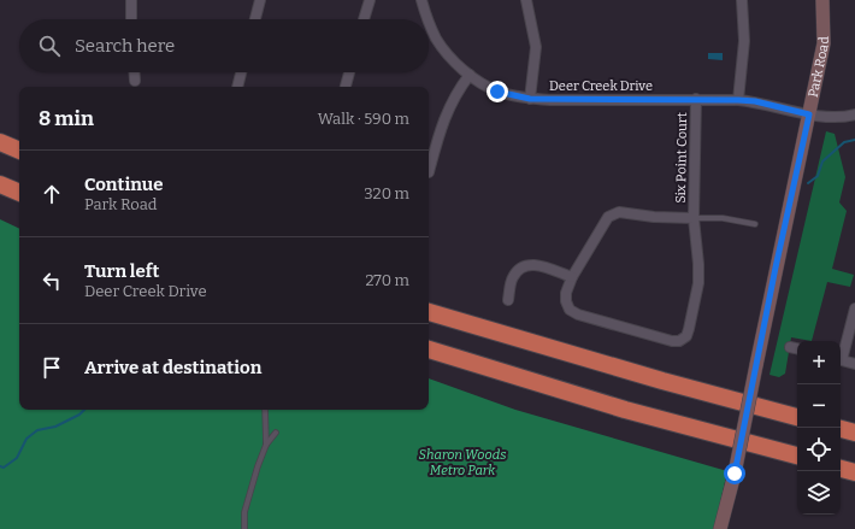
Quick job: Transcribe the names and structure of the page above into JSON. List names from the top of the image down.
{
  "streets": {
    "main road": ["Park Road"],
    "street": ["Deer Creek Drive", "Six Point Court"]
  },
  "crossings": [
    ["Park Road", "Deer Creek Drive"],
    ["Deer Creek Drive", "Six Point Court"]
  ],
  "parks": ["Sharon Woods Metro Park"],
  "page": {
    "search": "Search here",
    "heading": ["8 min", "Walk · 590 m"],
    "list": [
      ["Continue", "Park Road", "320 m"],
      ["Turn left", "Deer Creek Drive", "270 m"],
      "Arrive at destination"
    ],
    "map_buttons": ["+", "−"]
  }
}
